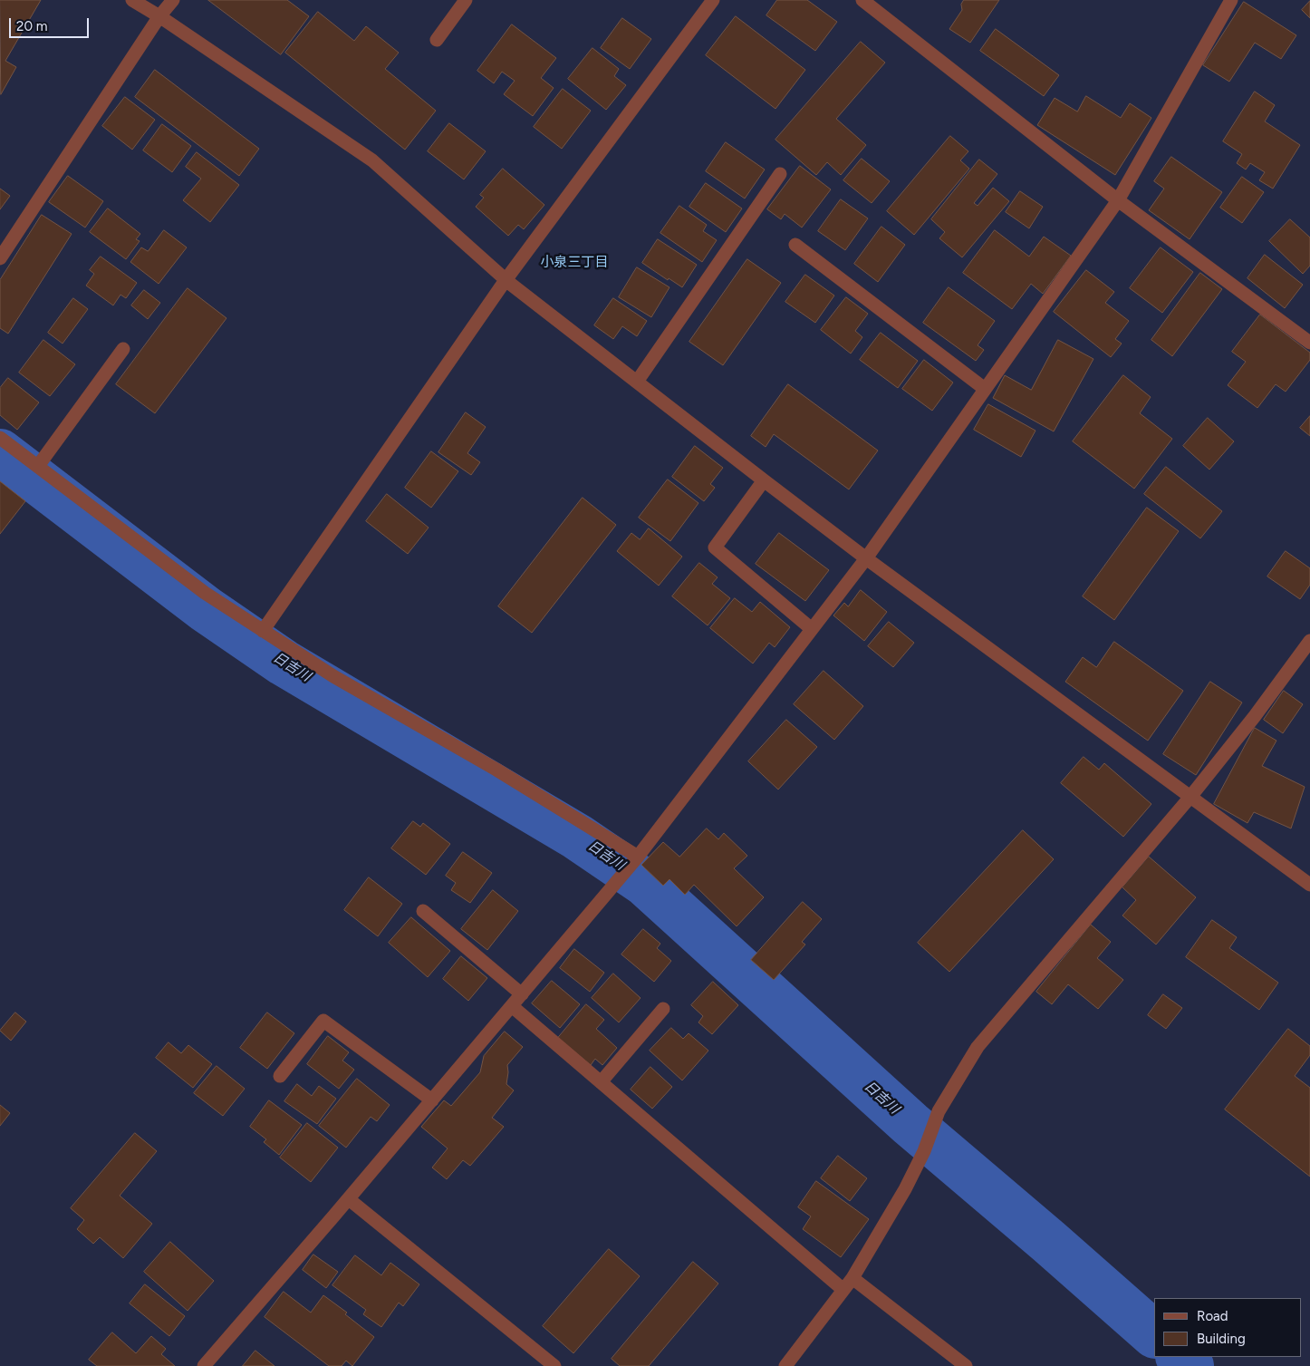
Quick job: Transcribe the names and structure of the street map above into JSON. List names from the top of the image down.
{
  "districts": ["小泉三丁目"],
  "water": ["日吉川"],
  "legend": ["Road", "Building"],
  "scale_bar": "20 m"
}
